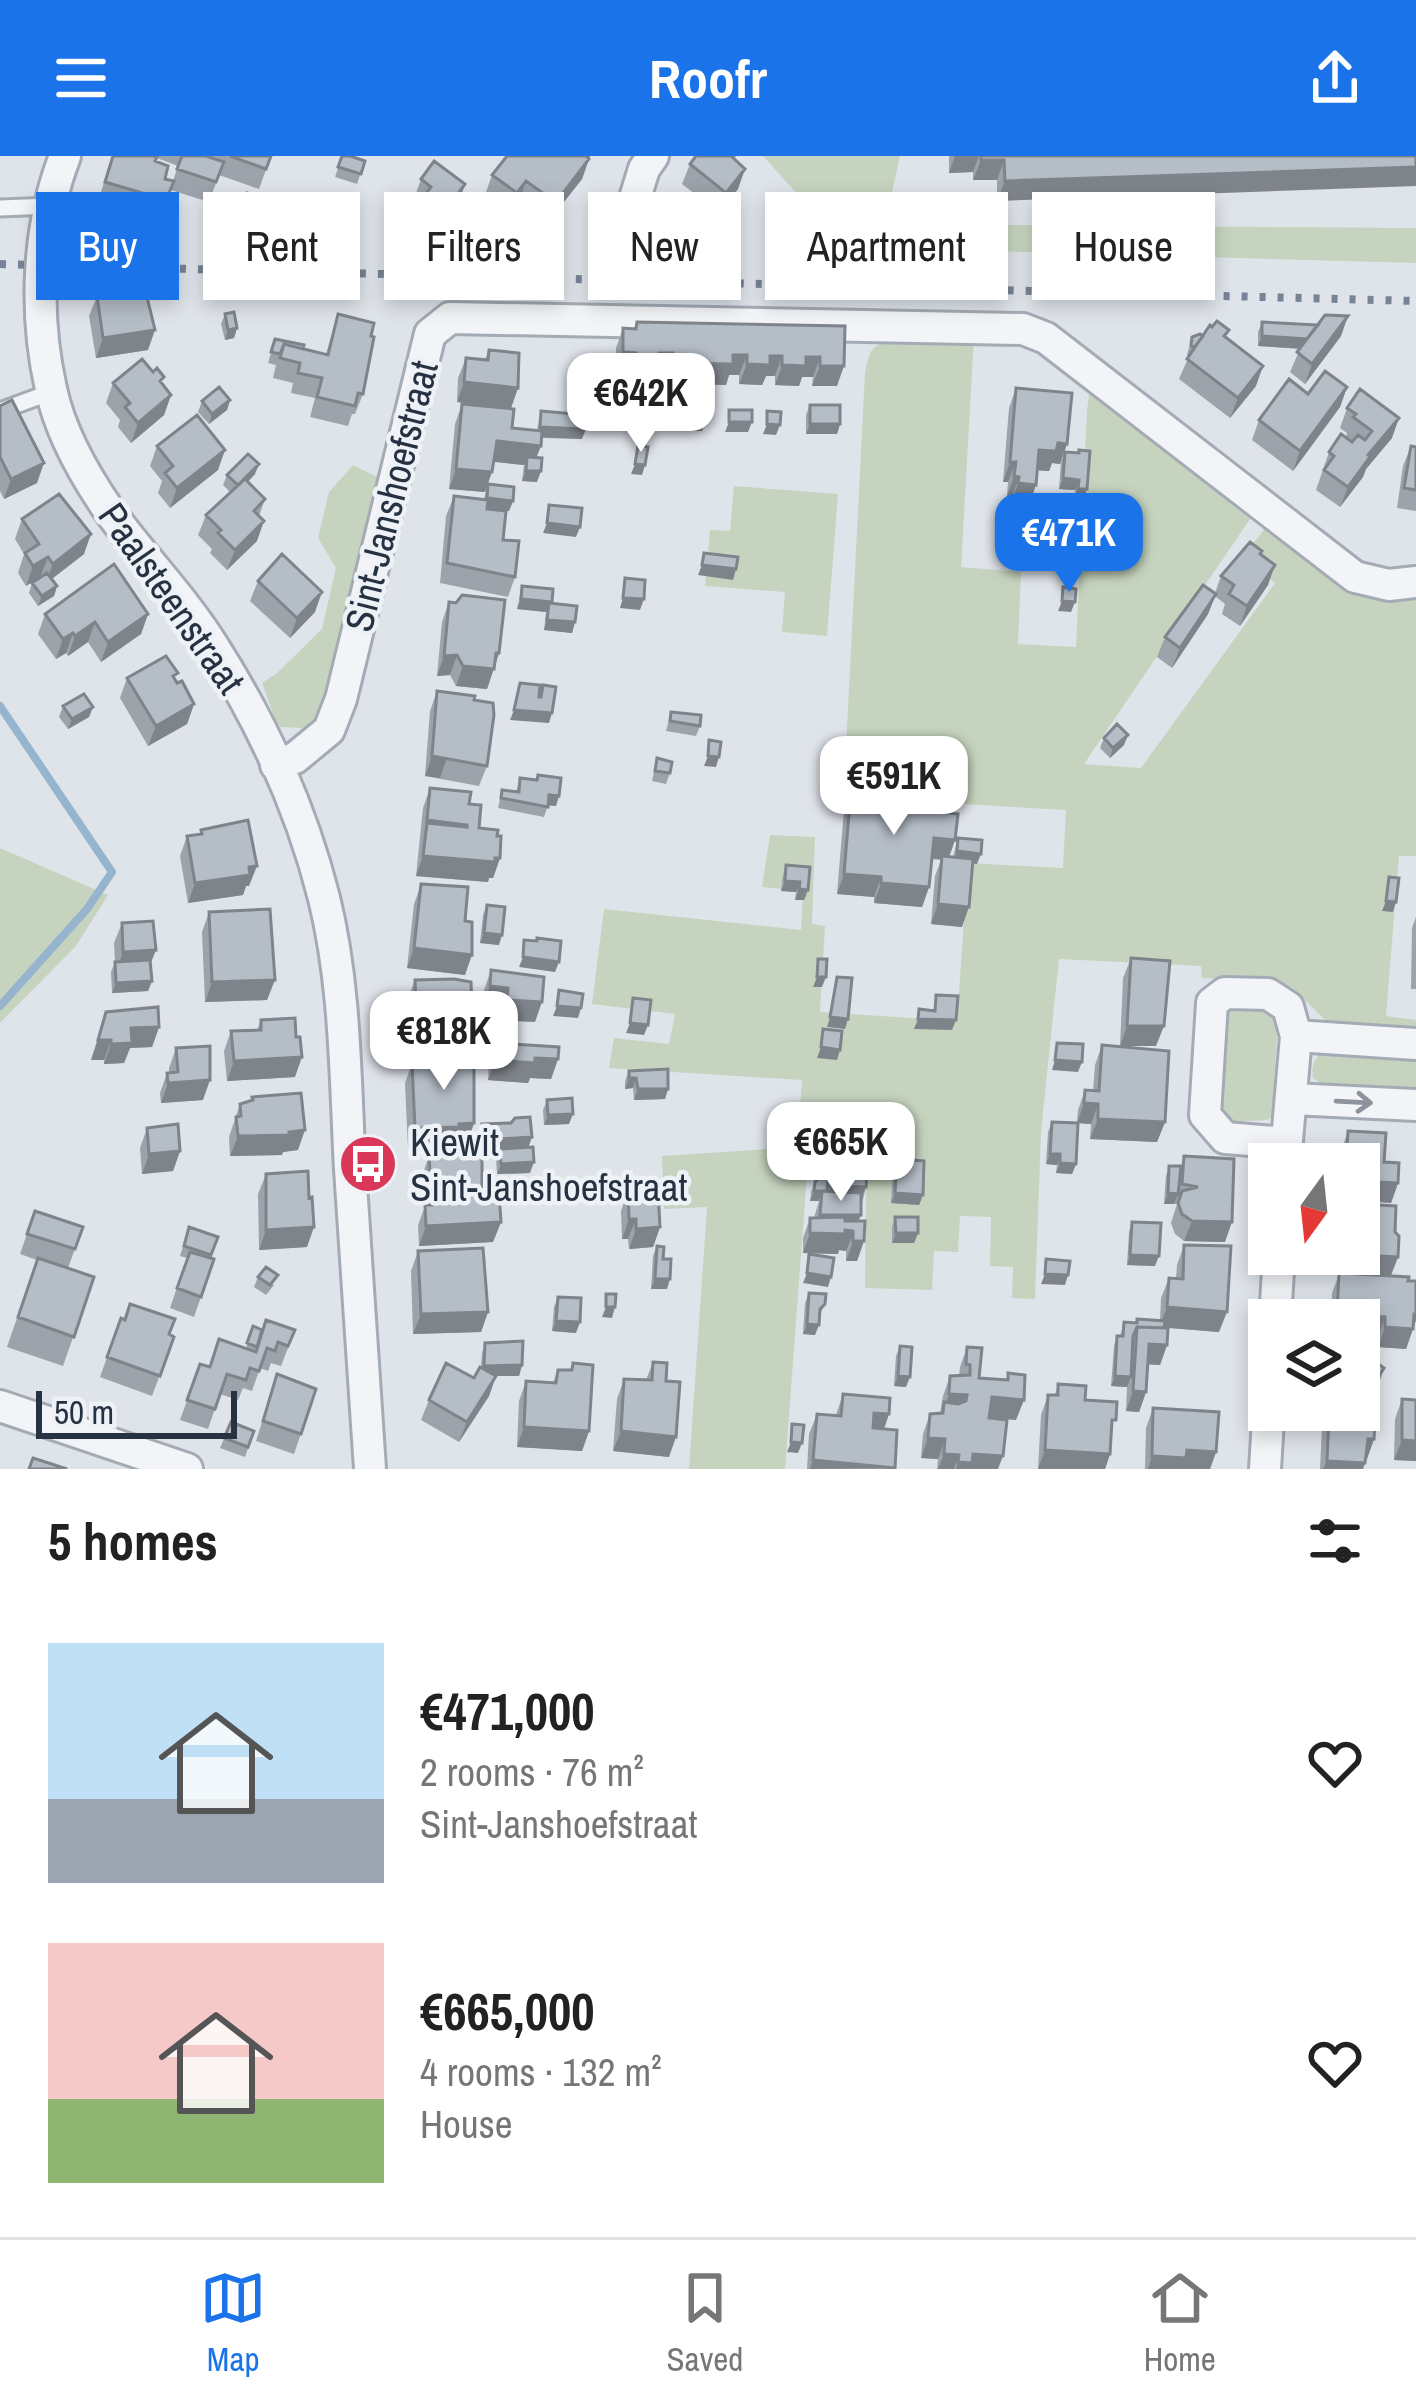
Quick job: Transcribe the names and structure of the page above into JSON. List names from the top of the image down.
{
  "streets": {
    "street": ["Sint-Janshoefstraat", "Paalsteenstraat"]
  },
  "crossings": [
    ["Sint-Janshoefstraat", "Paalsteenstraat"]
  ],
  "places": {
    "bus stop": ["Kiewit Sint-Janshoefstraat"]
  },
  "scale_bar": "50 m",
  "north": "bottom",
  "page": {
    "header": "Roofr",
    "chip": [
      "Buy",
      "Rent",
      "Filters",
      "New",
      "Apartment",
      "House"
    ],
    "price": [
      "€642K",
      "€471K",
      "€591K",
      "€818K",
      "€665K"
    ],
    "scale": "50 m",
    "heading": "5 homes",
    "list": [
      {
        "name": "€471,000",
        "note": "2 rooms · 76 m² · Sint-Janshoefstraat"
      },
      {
        "name": "€665,000",
        "note": "4 rooms · 132 m² · House"
      }
    ],
    "tabs": ["Map", "Saved", "Home"]
  }
}
